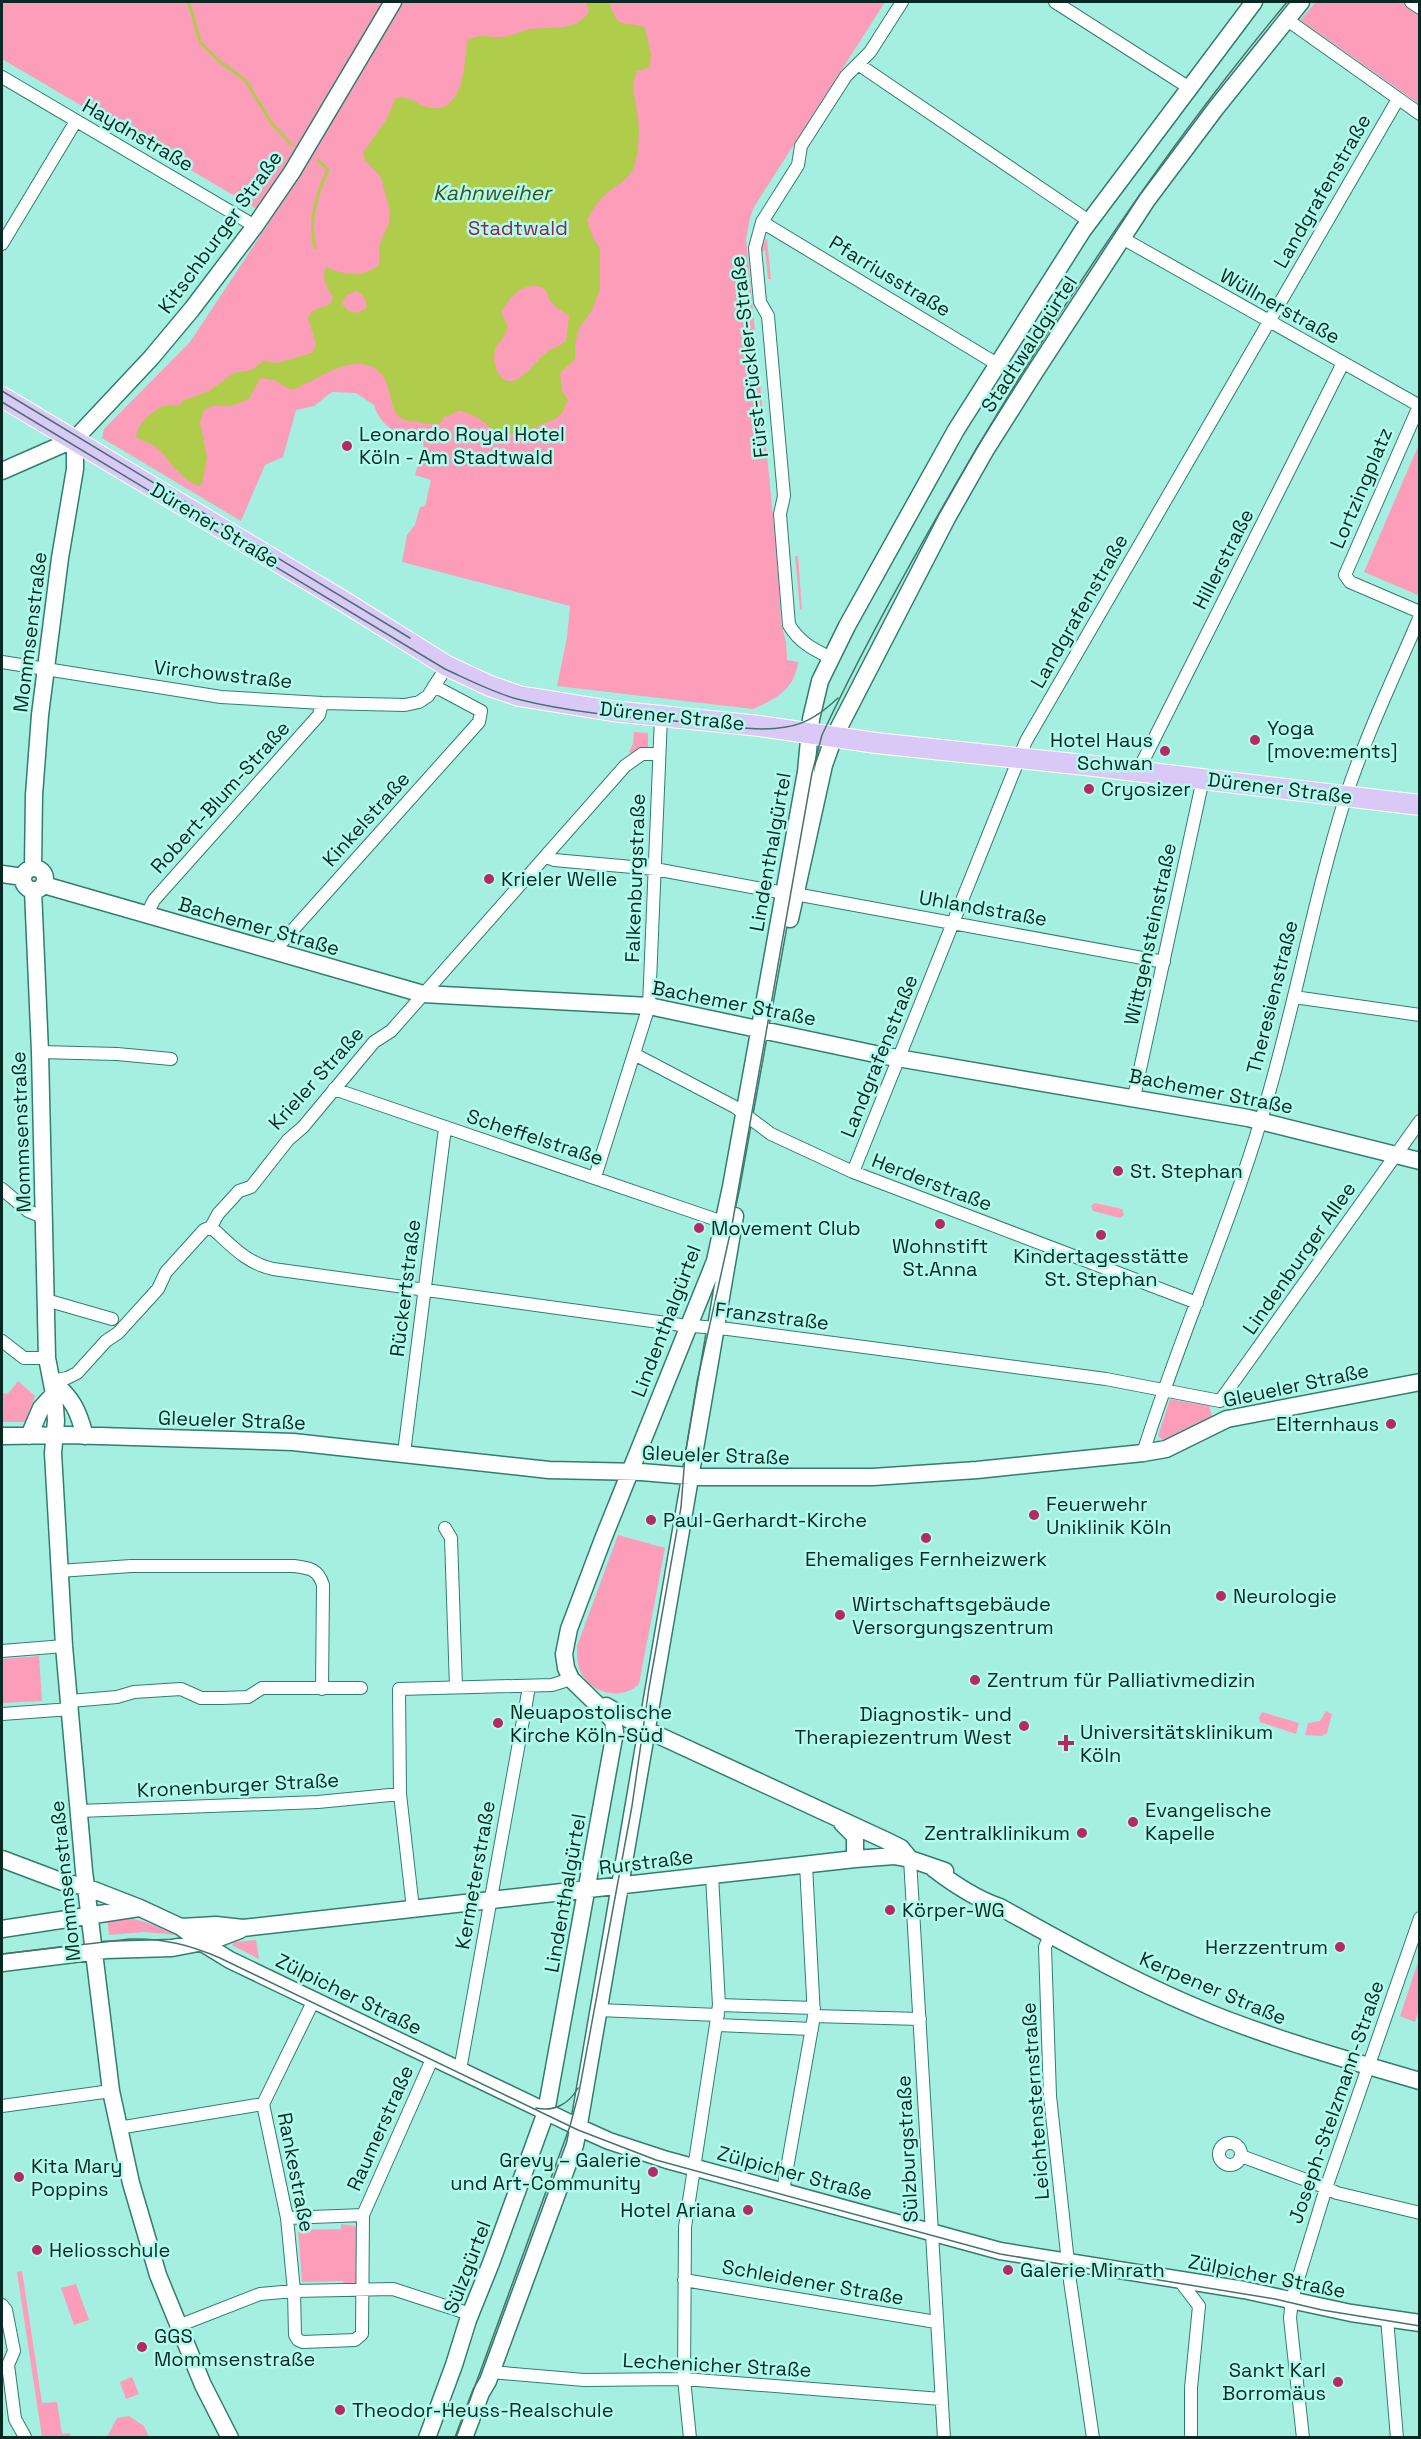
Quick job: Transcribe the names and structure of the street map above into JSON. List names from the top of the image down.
{
  "streets": {
    "main road": ["Dürener Straße"],
    "street": [
      "Haydnstraße",
      "Landgrafenstraße",
      "Kitschburger Straße",
      "Pfarriusstraße",
      "Wüllnerstraße",
      "Stadtwaldgürtel",
      "Fürst-Pückler-Straße",
      "Lortzingplatz",
      "Hillerstraße",
      "Mommsenstraße",
      "Virchowstraße",
      "Robert-Blum-Straße",
      "Kinkelstraße",
      "Lindenthalgürtel",
      "Falkenburgstraße",
      "Uhlandstraße",
      "Bachemer Straße",
      "Wittgensteinstraße",
      "Theresienstraße",
      "Krieler Straße",
      "Scheffelstraße",
      "Herderstraße",
      "Lindenburger Allee",
      "Rückertstraße",
      "Franzstraße",
      "Gleueler Straße",
      "Kronenburger Straße",
      "Rurstraße",
      "Kermeterstraße",
      "Kerpener Straße",
      "Zülpicher Straße",
      "Leichtensternstraße",
      "Joseph-Stelzmann-Straße",
      "Raumerstraße",
      "Sülzburgstraße",
      "Rankestraße",
      "Sülzgürtel",
      "Schleidener Straße",
      "Lechenicher Straße"
    ]
  },
  "crossings": [
    ["Haydnstraße", "Kitschburger Straße"],
    ["Landgrafenstraße", "Wüllnerstraße"],
    ["Landgrafenstraße", "Dürener Straße"],
    ["Landgrafenstraße", "Uhlandstraße"],
    ["Landgrafenstraße", "Bachemer Straße"],
    ["Landgrafenstraße", "Herderstraße"],
    ["Kitschburger Straße", "Dürener Straße"],
    ["Kitschburger Straße", "Mommsenstraße"],
    ["Pfarriusstraße", "Stadtwaldgürtel"],
    ["Pfarriusstraße", "Fürst-Pückler-Straße"],
    ["Wüllnerstraße", "Stadtwaldgürtel"],
    ["Wüllnerstraße", "Lortzingplatz"],
    ["Wüllnerstraße", "Hillerstraße"],
    ["Stadtwaldgürtel", "Fürst-Pückler-Straße"],
    ["Stadtwaldgürtel", "Dürener Straße"],
    ["Stadtwaldgürtel", "Lindenthalgürtel"],
    ["Lortzingplatz", "Theresienstraße"],
    ["Dürener Straße", "Hillerstraße"],
    ["Dürener Straße", "Mommsenstraße"],
    ["Dürener Straße", "Virchowstraße"],
    ["Dürener Straße", "Lindenthalgürtel"],
    ["Dürener Straße", "Falkenburgstraße"],
    ["Dürener Straße", "Wittgensteinstraße"],
    ["Dürener Straße", "Theresienstraße"],
    ["Mommsenstraße", "Virchowstraße"],
    ["Mommsenstraße", "Bachemer Straße"],
    ["Mommsenstraße", "Krieler Straße"],
    ["Mommsenstraße", "Gleueler Straße"],
    ["Mommsenstraße", "Kronenburger Straße"],
    ["Mommsenstraße", "Zülpicher Straße"],
    ["Virchowstraße", "Robert-Blum-Straße"],
    ["Virchowstraße", "Kinkelstraße"],
    ["Robert-Blum-Straße", "Bachemer Straße"],
    ["Kinkelstraße", "Bachemer Straße"],
    ["Lindenthalgürtel", "Uhlandstraße"],
    ["Lindenthalgürtel", "Bachemer Straße"],
    ["Lindenthalgürtel", "Scheffelstraße"],
    ["Lindenthalgürtel", "Herderstraße"],
    ["Lindenthalgürtel", "Franzstraße"],
    ["Lindenthalgürtel", "Gleueler Straße"],
    ["Lindenthalgürtel", "Rurstraße"],
    ["Lindenthalgürtel", "Kerpener Straße"],
    ["Lindenthalgürtel", "Zülpicher Straße"],
    ["Lindenthalgürtel", "Sülzgürtel"],
    ["Falkenburgstraße", "Uhlandstraße"],
    ["Falkenburgstraße", "Bachemer Straße"],
    ["Falkenburgstraße", "Krieler Straße"],
    ["Falkenburgstraße", "Scheffelstraße"],
    ["Falkenburgstraße", "Herderstraße"],
    ["Uhlandstraße", "Wittgensteinstraße"],
    ["Uhlandstraße", "Krieler Straße"],
    ["Bachemer Straße", "Wittgensteinstraße"],
    ["Bachemer Straße", "Theresienstraße"],
    ["Bachemer Straße", "Krieler Straße"],
    ["Bachemer Straße", "Lindenburger Allee"],
    ["Theresienstraße", "Herderstraße"],
    ["Theresienstraße", "Franzstraße"],
    ["Theresienstraße", "Gleueler Straße"],
    ["Krieler Straße", "Scheffelstraße"],
    ["Krieler Straße", "Franzstraße"],
    ["Scheffelstraße", "Rückertstraße"],
    ["Lindenburger Allee", "Franzstraße"],
    ["Rückertstraße", "Franzstraße"],
    ["Rückertstraße", "Gleueler Straße"],
    ["Rurstraße", "Kermeterstraße"],
    ["Rurstraße", "Kerpener Straße"],
    ["Rurstraße", "Zülpicher Straße"],
    ["Rurstraße", "Sülzburgstraße"],
    ["Kermeterstraße", "Zülpicher Straße"],
    ["Kerpener Straße", "Leichtensternstraße"],
    ["Kerpener Straße", "Joseph-Stelzmann-Straße"],
    ["Kerpener Straße", "Sülzburgstraße"],
    ["Zülpicher Straße", "Leichtensternstraße"],
    ["Zülpicher Straße", "Joseph-Stelzmann-Straße"],
    ["Zülpicher Straße", "Raumerstraße"],
    ["Zülpicher Straße", "Sülzburgstraße"],
    ["Zülpicher Straße", "Rankestraße"],
    ["Zülpicher Straße", "Sülzgürtel"],
    ["Raumerstraße", "Rankestraße"],
    ["Sülzburgstraße", "Schleidener Straße"],
    ["Sülzburgstraße", "Lechenicher Straße"]
  ],
  "water": ["Kahnweiher"],
  "parks": ["Stadtwald"],
  "places": {
    "other": [
      "Leonardo Royal Hotel Köln - Am Stadtwald",
      "Yoga [move:ments]",
      "Hotel Haus Schwan",
      "Cryosizer",
      "Krieler Welle",
      "St. Stephan",
      "Wohnstift St.Anna",
      "Movement Club",
      "Kindertagesstätte St. Stephan",
      "Elternhaus",
      "Feuerwehr Uniklinik Köln",
      "Paul-Gerhardt-Kirche",
      "Ehemaliges Fernheizwerk",
      "Neurologie",
      "Wirtschaftsgebäude Versorgungszentrum",
      "Zentrum für Palliativmedizin",
      "Neuapostolische Kirche Köln-Süd",
      "Diagnostik- und Therapiezentrum West",
      "Evangelische Kapelle",
      "Zentralklinikum",
      "Körper-WG",
      "Herzzentrum",
      "Grevy – Galerie und Art-Community",
      "Kita Mary Poppins",
      "Hotel Ariana",
      "Heliosschule",
      "Galerie Minrath",
      "GGS Mommsenstraße",
      "Sankt Karl Borromäus",
      "Theodor-Heuss-Realschule"
    ],
    "health": ["Universitätsklinikum Köln"]
  }
}
